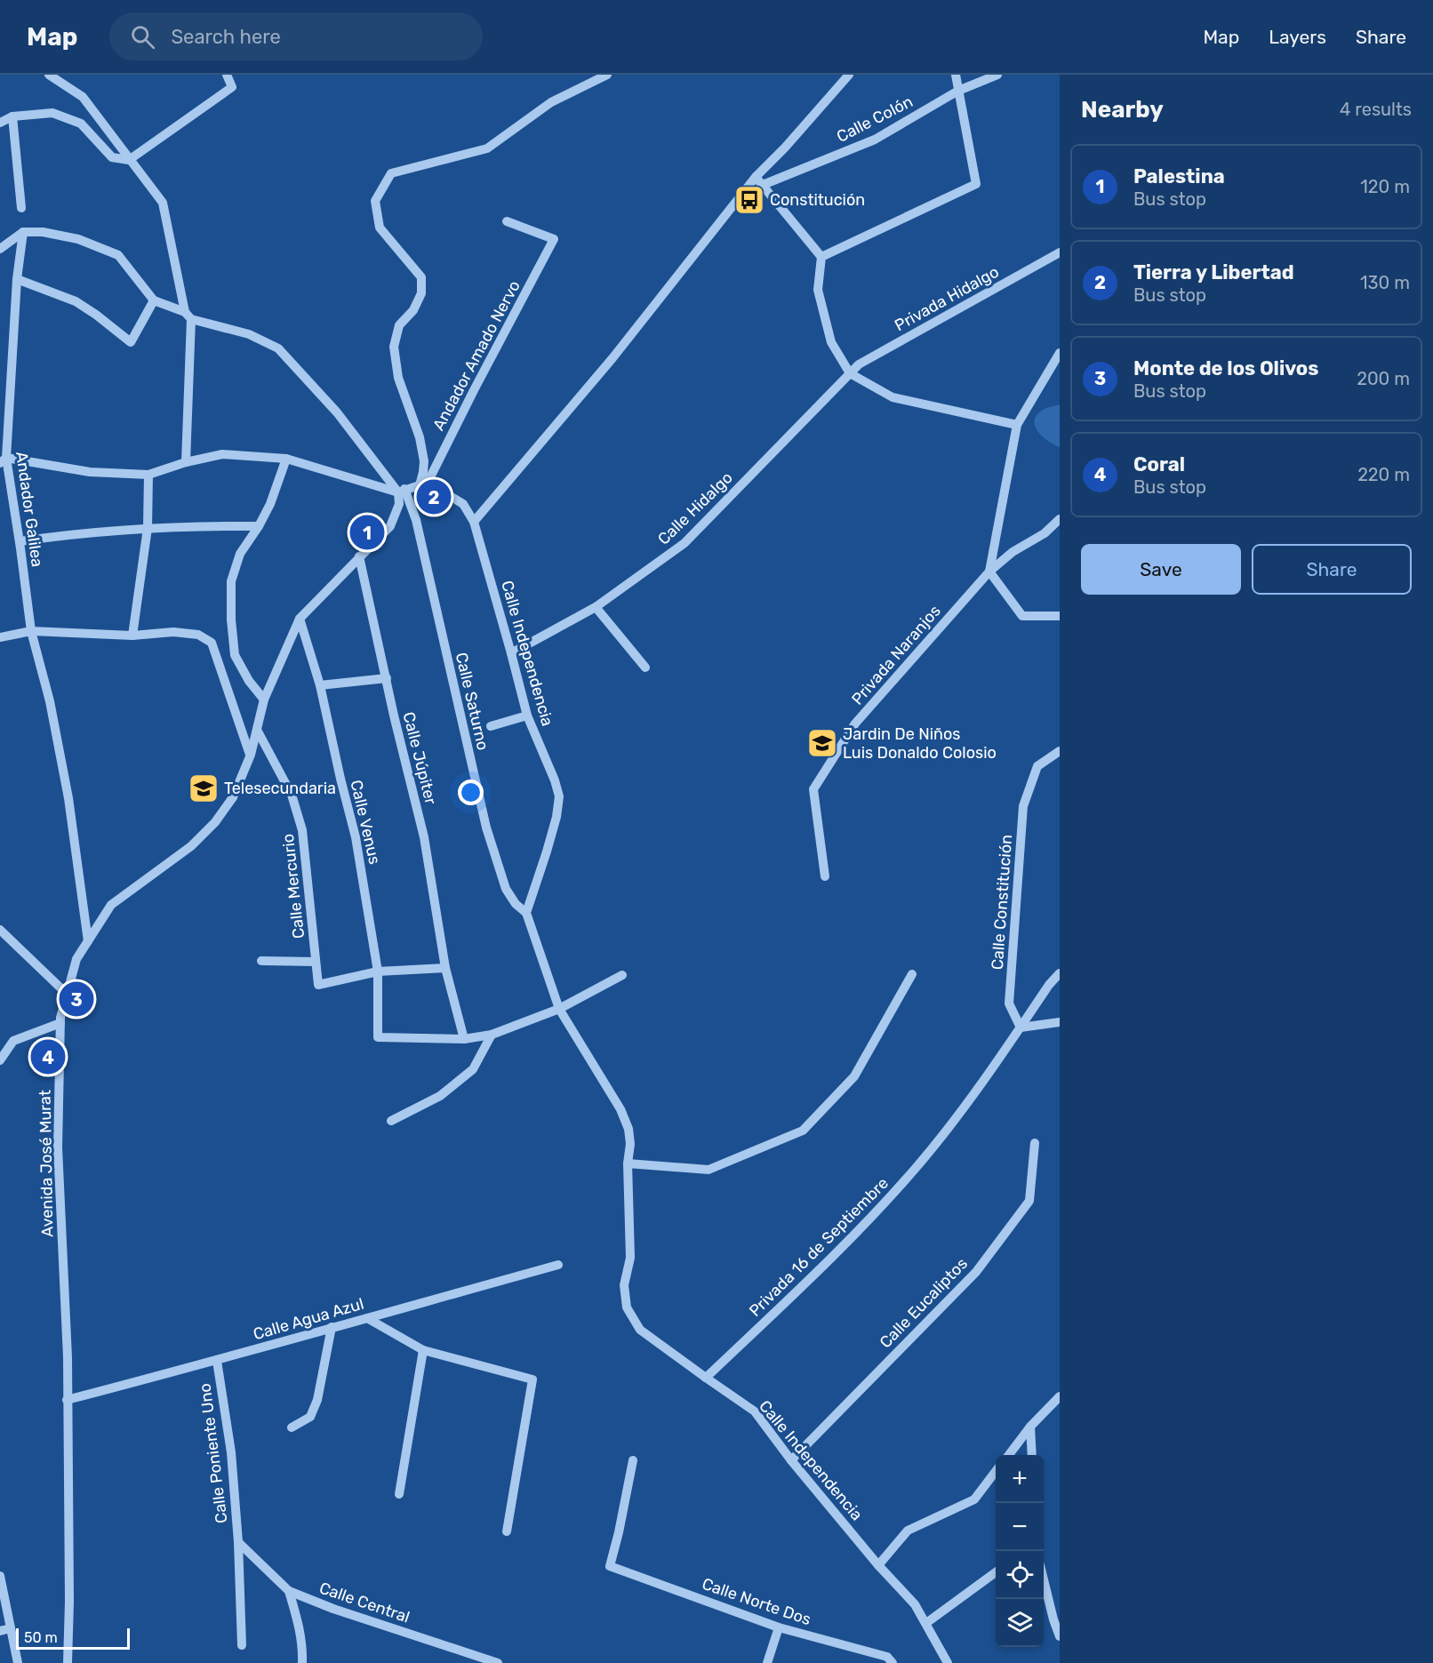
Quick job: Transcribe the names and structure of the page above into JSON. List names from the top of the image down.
{
  "streets": {
    "street": [
      "Calle Colón",
      "Privada Hidalgo",
      "Andador Amado Nervo",
      "Calle Hidalgo",
      "Andador Galilea",
      "Calle Independencia",
      "Privada Naranjos",
      "Calle Saturno",
      "Calle Júpiter",
      "Calle Venus",
      "Calle Mercurio",
      "Calle Constitución",
      "Avenida José Murat",
      "Privada 16 de Septiembre",
      "Calle Eucaliptos",
      "Calle Agua Azul",
      "Calle Poniente Uno",
      "Calle Norte Dos",
      "Calle Central"
    ]
  },
  "crossings": [
    ["Privada Hidalgo", "Calle Hidalgo"],
    ["Calle Hidalgo", "Calle Independencia"],
    ["Andador Galilea", "Avenida José Murat"],
    ["Calle Independencia", "Calle Saturno"],
    ["Calle Independencia", "Privada 16 de Septiembre"],
    ["Calle Independencia", "Calle Eucaliptos"],
    ["Calle Saturno", "Avenida José Murat"],
    ["Calle Júpiter", "Calle Venus"],
    ["Calle Júpiter", "Avenida José Murat"],
    ["Calle Venus", "Calle Mercurio"],
    ["Calle Venus", "Avenida José Murat"],
    ["Calle Mercurio", "Avenida José Murat"],
    ["Calle Constitución", "Privada 16 de Septiembre"],
    ["Avenida José Murat", "Calle Agua Azul"],
    ["Calle Agua Azul", "Calle Poniente Uno"],
    ["Calle Poniente Uno", "Calle Central"]
  ],
  "places": {
    "bus stop": ["Constitución"],
    "school or university": ["Jardin De Niños Luis Donaldo Colosio", "Telesecundaria"]
  },
  "scale_bar": "50 m",
  "page": {
    "header": "Map",
    "search": "Search here",
    "nav": ["Map", "Layers", "Share"],
    "heading": ["Nearby", "4 results"],
    "list": [
      {
        "mark": "1",
        "name": "Palestina",
        "note": "Bus stop",
        "value": "120 m"
      },
      {
        "mark": "2",
        "name": "Tierra y Libertad",
        "note": "Bus stop",
        "value": "130 m"
      },
      {
        "mark": "3",
        "name": "Monte de los Olivos",
        "note": "Bus stop",
        "value": "200 m"
      },
      {
        "mark": "4",
        "name": "Coral",
        "note": "Bus stop",
        "value": "220 m"
      }
    ],
    "pins": [
      "2",
      "1",
      "3",
      "4"
    ],
    "buttons": ["Save", "Share"],
    "map_buttons": ["+", "−"],
    "scale": "50 m"
  }
}
